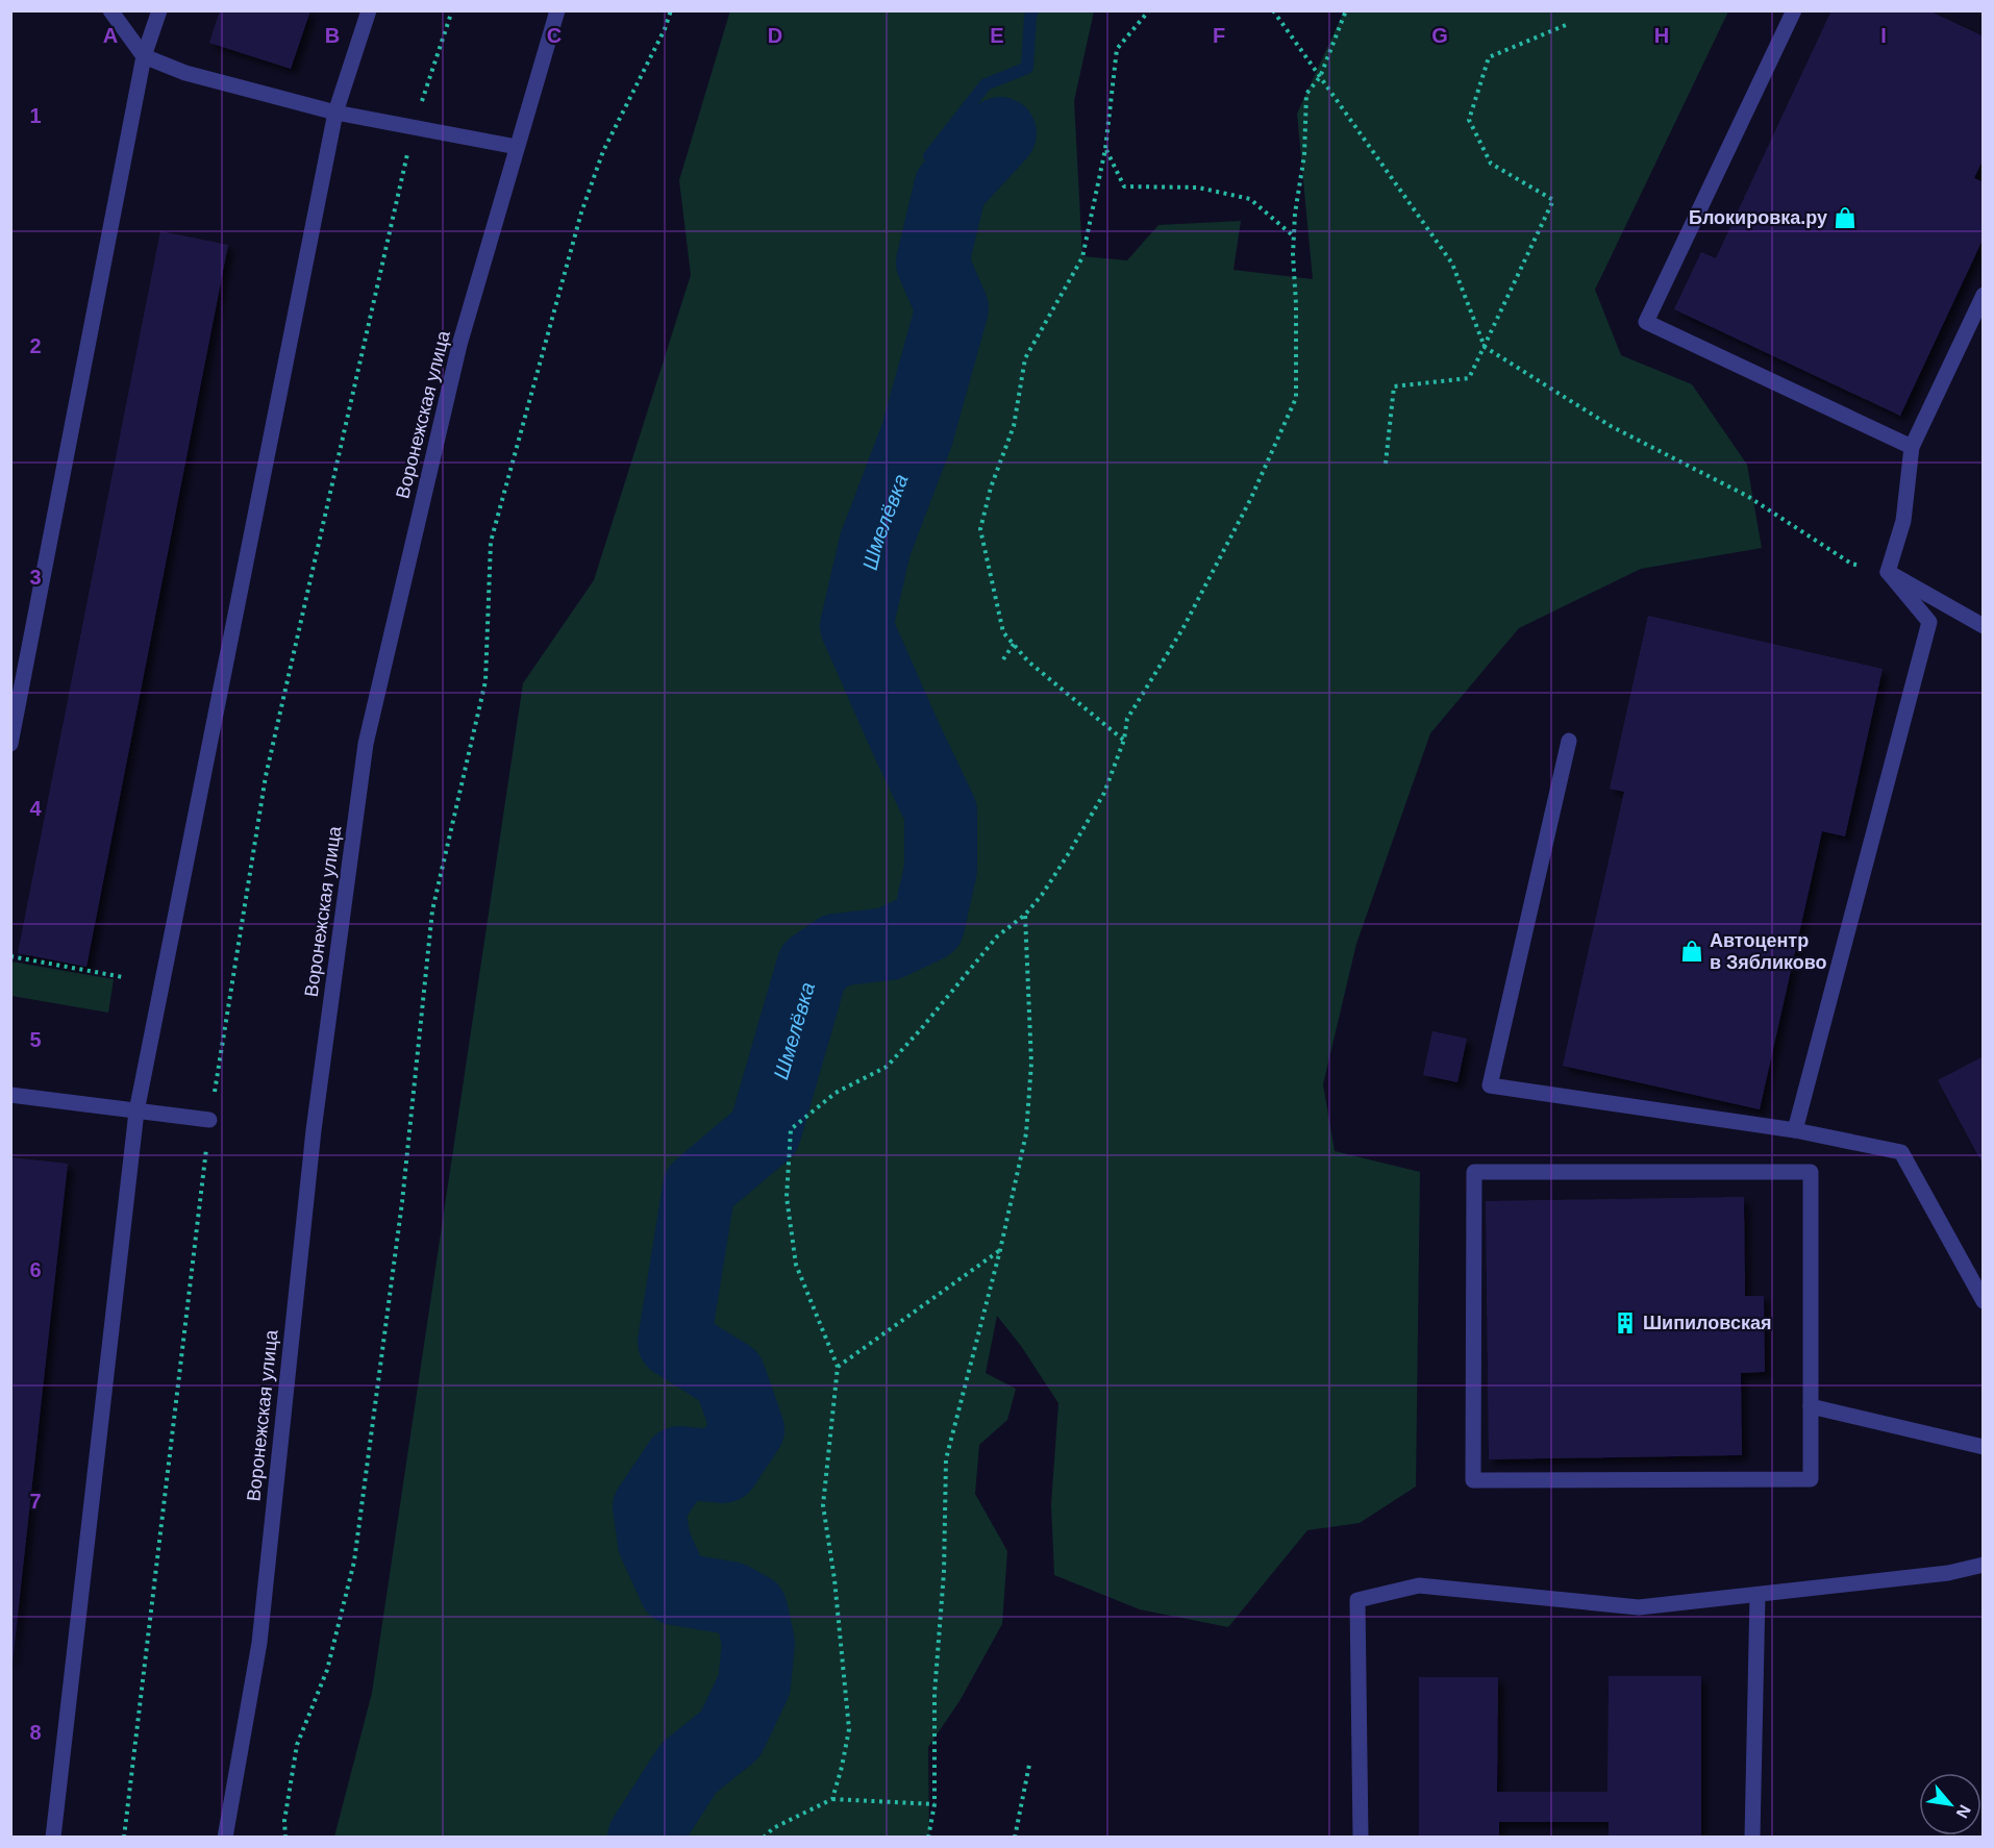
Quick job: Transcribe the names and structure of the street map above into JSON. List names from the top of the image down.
{
  "streets": {
    "street": ["Воронежская улица"]
  },
  "water": ["Шмелёвка"],
  "places": {
    "shop": ["Блокировка.ру", "Автоцентр в Зябликово"],
    "building": ["Шипиловская"]
  },
  "north": "bottom right",
  "grid": {
    "columns": [
      "A",
      "B",
      "C",
      "D",
      "E",
      "F",
      "G",
      "H",
      "I"
    ],
    "rows": [
      "1",
      "2",
      "3",
      "4",
      "5",
      "6",
      "7",
      "8"
    ]
  }
}
